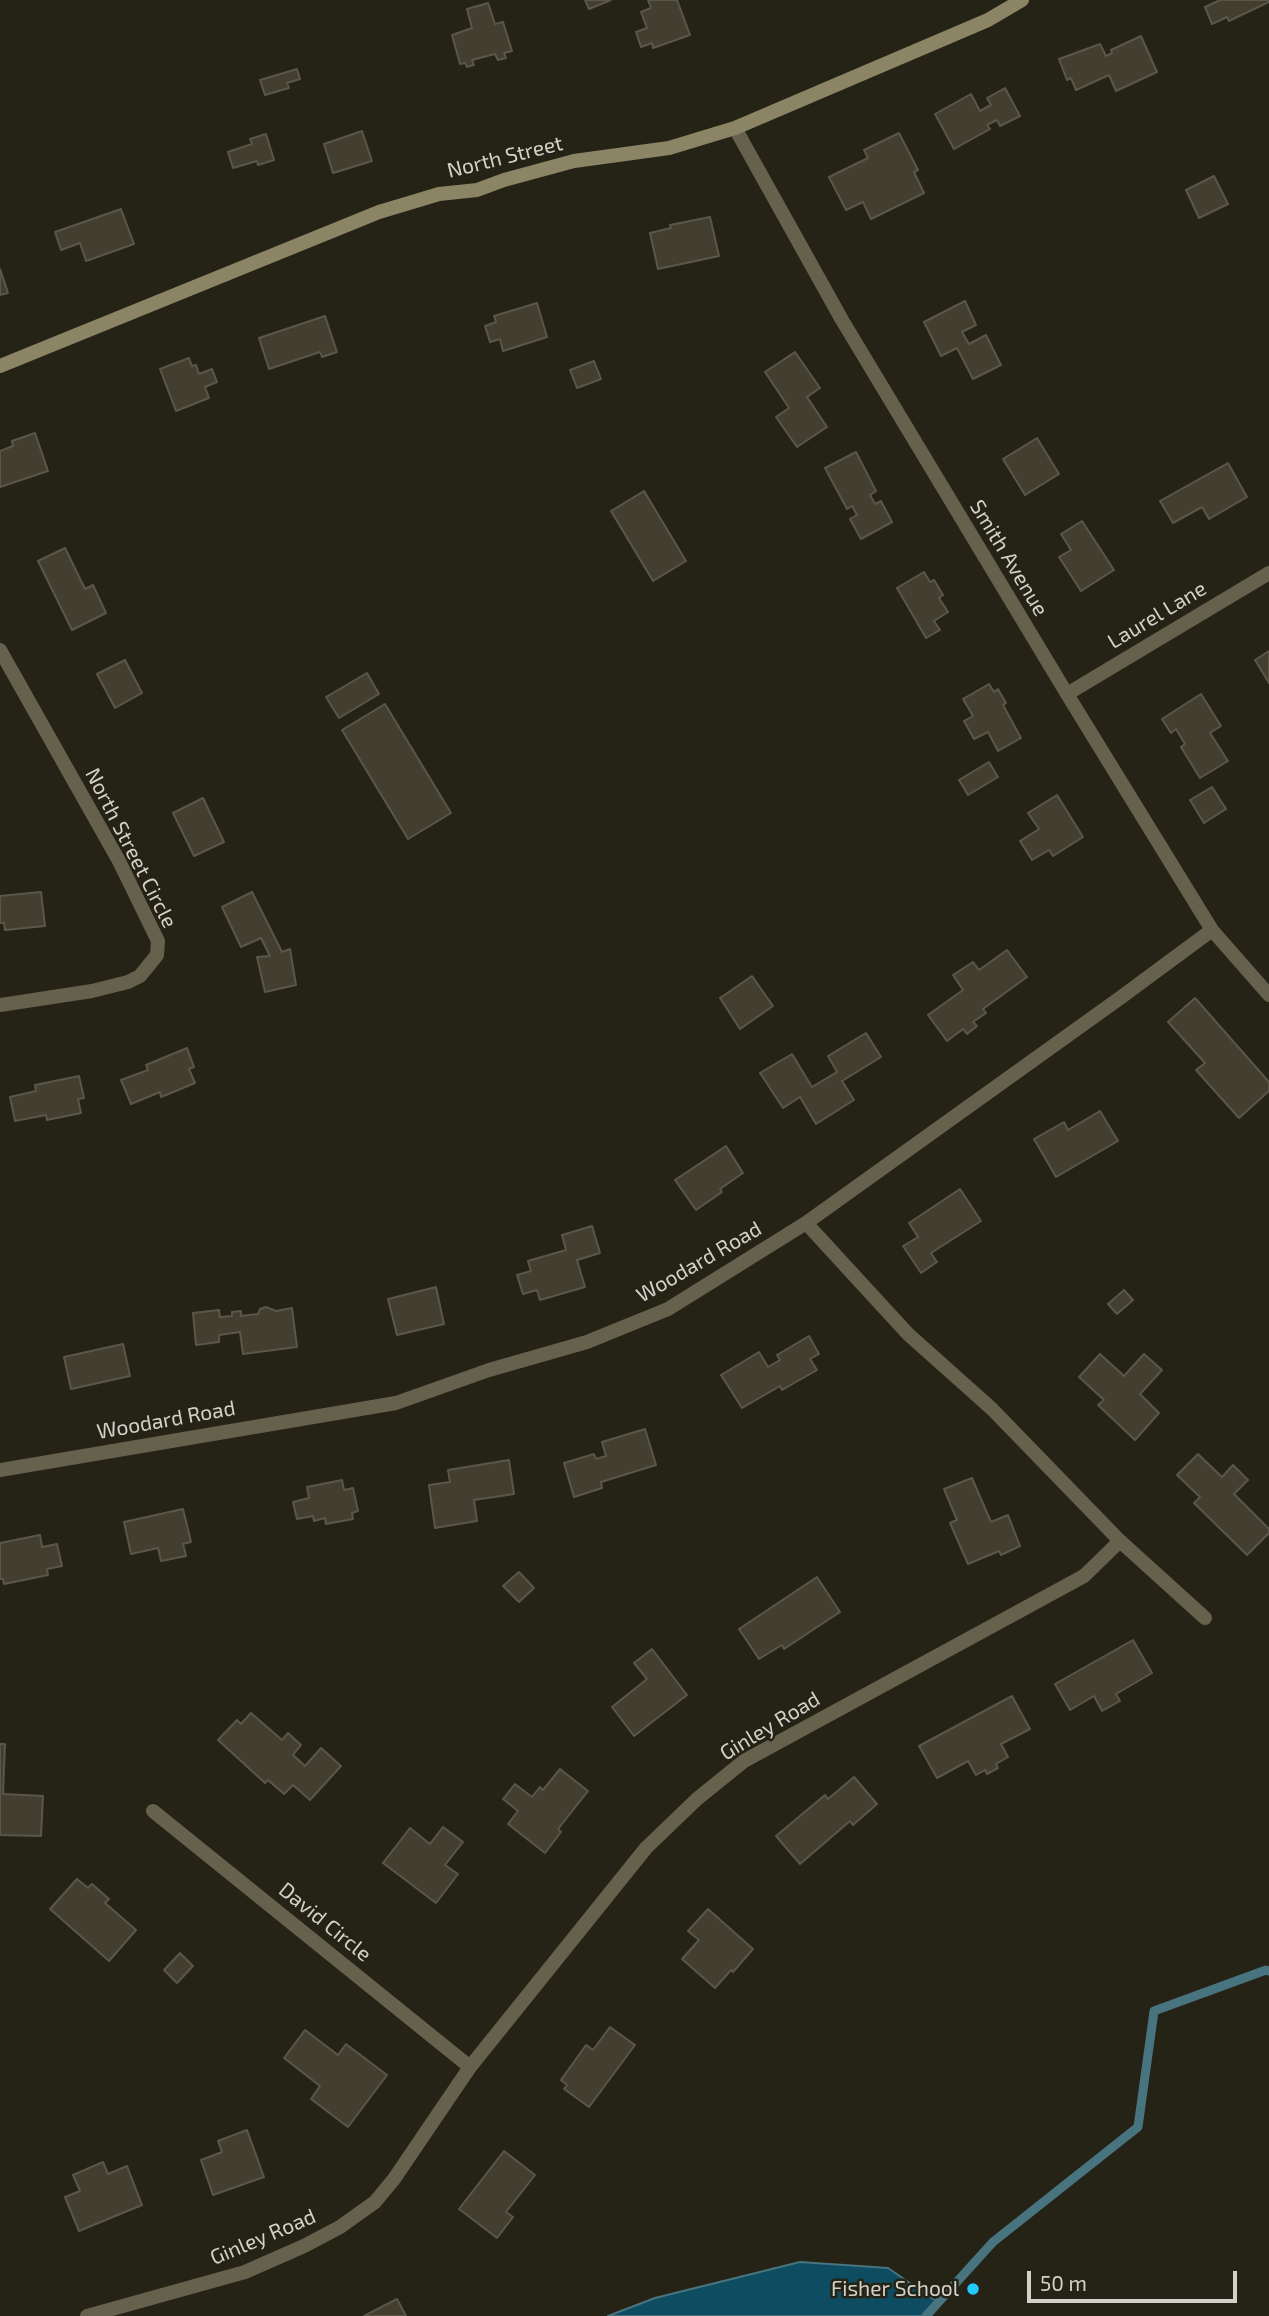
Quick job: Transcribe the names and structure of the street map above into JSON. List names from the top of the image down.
{
  "streets": {
    "street": [
      "North Street",
      "Smith Avenue",
      "Laurel Lane",
      "North Street Circle",
      "Woodard Road",
      "Ginley Road",
      "David Circle"
    ]
  },
  "crossings": [
    ["North Street", "Smith Avenue"],
    ["Smith Avenue", "Laurel Lane"],
    ["Smith Avenue", "Woodard Road"],
    ["Ginley Road", "David Circle"]
  ],
  "places": ["Fisher School"],
  "scale_bar": "50 m"
}
